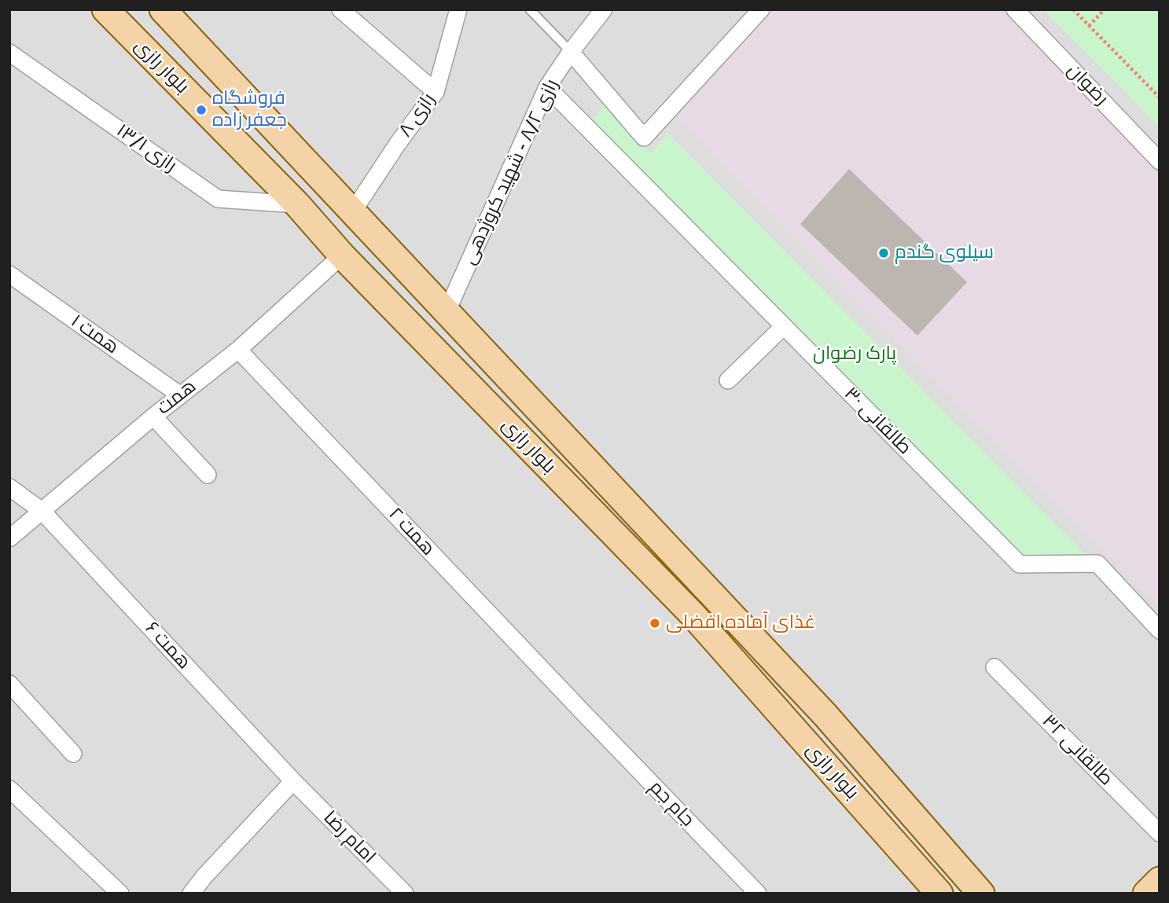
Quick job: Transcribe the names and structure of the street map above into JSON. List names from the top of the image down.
{
  "streets": {
    "main road": ["بلوار رازی"],
    "street": [
      "رضوان",
      "رازی ۸",
      "رازی ۱۳/۱",
      "رازی ۸/۲ - شهید کروژدهی",
      "همت ۱",
      "همت",
      "طالقانی ۳۰",
      "همت ۲",
      "همت ۶",
      "طالقانی ۳۲",
      "جام جم",
      "امام رضا"
    ]
  },
  "crossings": [
    ["بلوار رازی", "رازی ۸"],
    ["بلوار رازی", "رازی ۱۳/۱"],
    ["بلوار رازی", "رازی ۸/۲ - شهید کروژدهی"],
    ["بلوار رازی", "همت"],
    ["رازی ۸/۲ - شهید کروژدهی", "طالقانی ۳۰"],
    ["همت ۱", "همت"],
    ["همت", "همت ۲"],
    ["همت", "همت ۶"],
    ["همت ۲", "جام جم"],
    ["همت ۶", "امام رضا"]
  ],
  "parks": ["پارک رضوان"],
  "places": ["فروشگاه جعفر زاده", "سیلوی گندم", "غذای آماده افضلی"]
}
